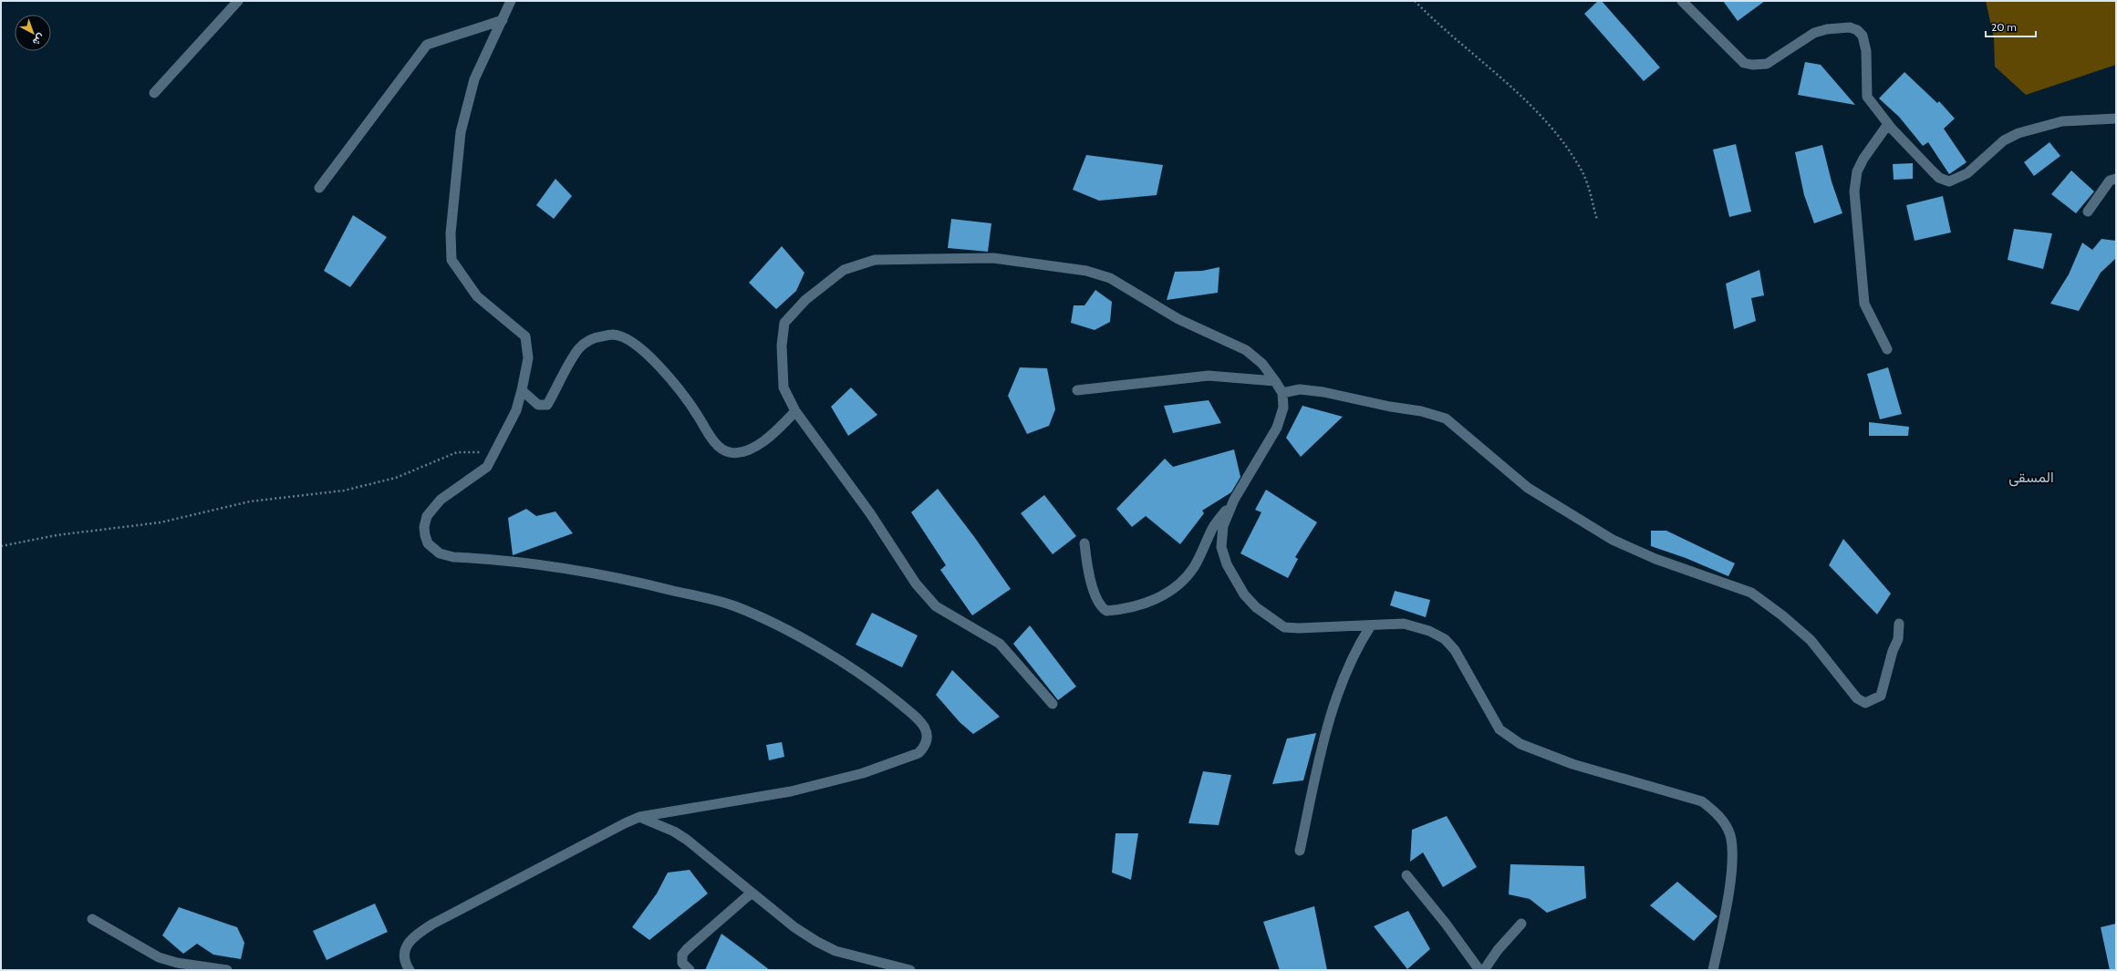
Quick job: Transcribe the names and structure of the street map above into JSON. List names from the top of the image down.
{
  "districts": ["المسقى"],
  "scale_bar": "20 m",
  "north": "bottom right"
}
